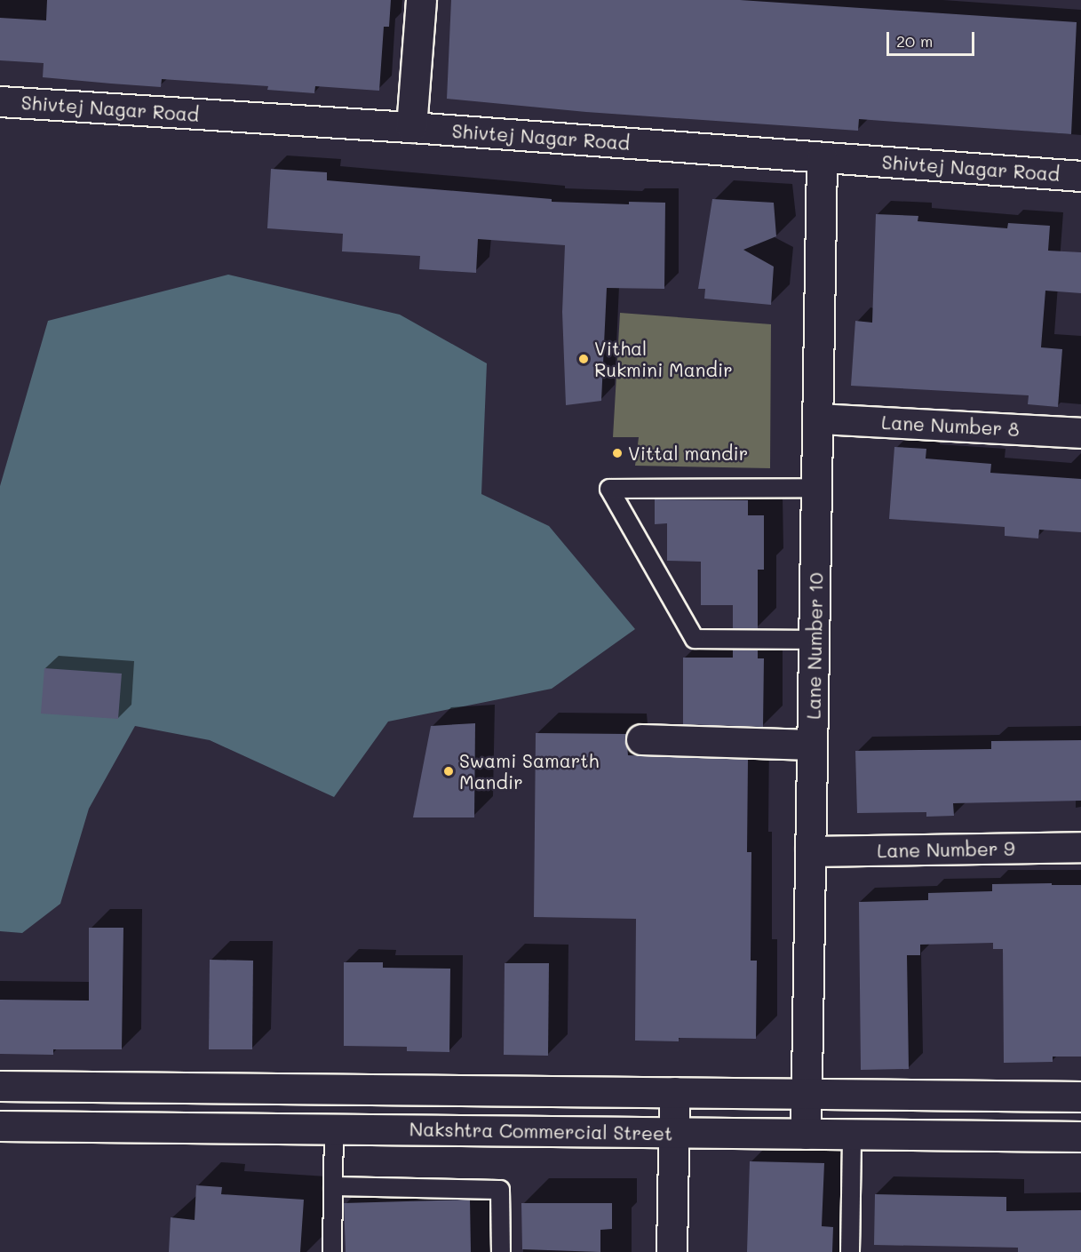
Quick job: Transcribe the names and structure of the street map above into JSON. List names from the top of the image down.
{
  "streets": {
    "street": [
      "Shivtej Nagar Road",
      "Lane Number 8",
      "Lane Number 10",
      "Lane Number 9",
      "Nakshtra Commercial Street"
    ]
  },
  "crossings": [
    ["Shivtej Nagar Road", "Lane Number 10"],
    ["Lane Number 8", "Lane Number 10"],
    ["Lane Number 10", "Lane Number 9"],
    ["Lane Number 10", "Nakshtra Commercial Street"]
  ],
  "places": ["Vithal Rukmini Mandir", "Vittal mandir", "Swami Samarth Mandir"],
  "scale_bar": "20 m"
}
